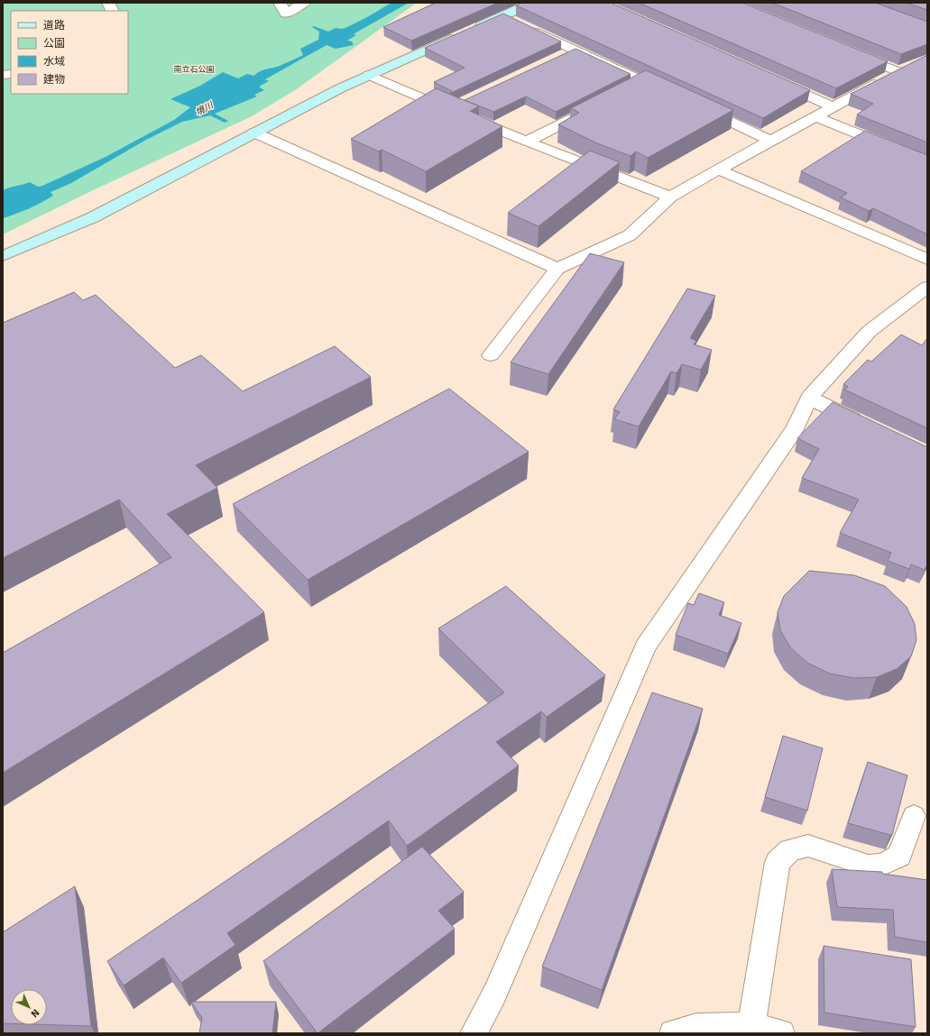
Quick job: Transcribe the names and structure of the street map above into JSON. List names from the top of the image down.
{
  "water": ["境川"],
  "parks": ["南立石公園"],
  "legend": [
    "道路",
    "公園",
    "水域",
    "建物"
  ],
  "north": "bottom right"
}
